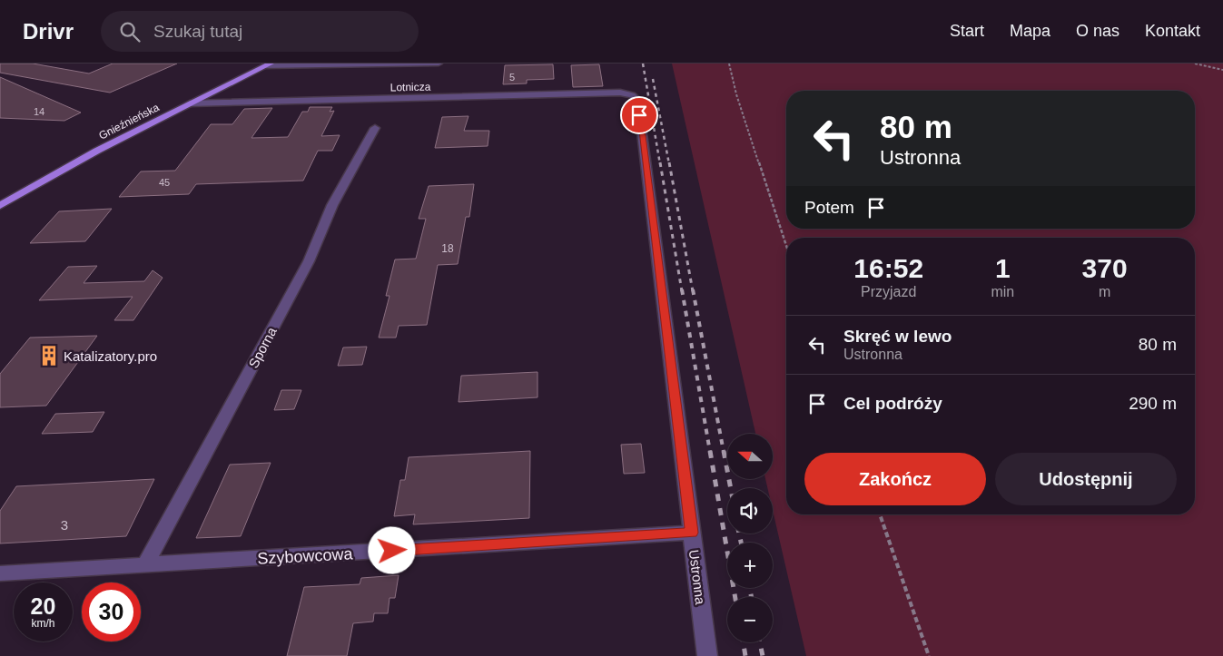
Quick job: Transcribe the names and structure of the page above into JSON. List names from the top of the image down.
{
  "streets": {
    "main road": ["Gnieźnieńska"],
    "street": [
      "Lotnicza",
      "Sporna",
      "Szybowcowa",
      "Ustronna"
    ]
  },
  "crossings": [
    ["Lotnicza", "Gnieźnieńska"],
    ["Lotnicza", "Ustronna"],
    ["Sporna", "Szybowcowa"],
    ["Szybowcowa", "Ustronna"]
  ],
  "places": {
    "building": ["Katalizatory.pro"]
  },
  "house_numbers": [
    "5",
    "14",
    "45",
    "18",
    "3"
  ],
  "north": "left",
  "page": {
    "header": "Drivr",
    "search": "Szukaj tutaj",
    "nav": [
      "Start",
      "Mapa",
      "O nas",
      "Kontakt"
    ],
    "turn": ["80 m", "Ustronna"],
    "then": "Potem",
    "eta": [
      "16:52",
      "Przyjazd",
      "1",
      "min",
      "370",
      "m"
    ],
    "list": [
      {
        "name": "Skręć w lewo",
        "note": "Ustronna",
        "value": "80 m"
      },
      {
        "name": "Cel podróży",
        "value": "290 m"
      }
    ],
    "map_buttons": ["+", "−"],
    "buttons": ["Zakończ", "Udostępnij"],
    "speed": "20 km/h",
    "limit": "30"
  }
}
